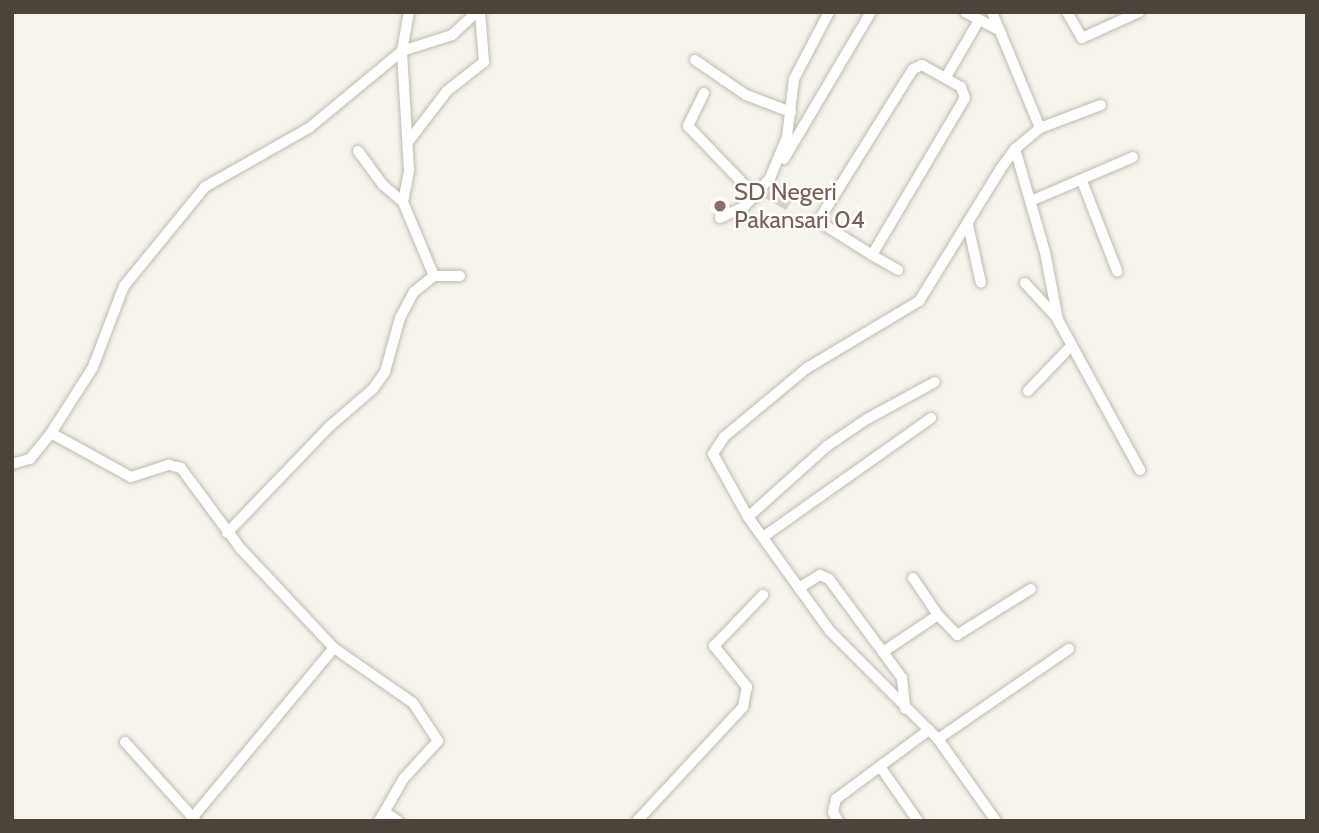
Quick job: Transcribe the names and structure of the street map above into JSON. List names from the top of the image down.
{
  "places": ["SD Negeri Pakansari 04"]
}
